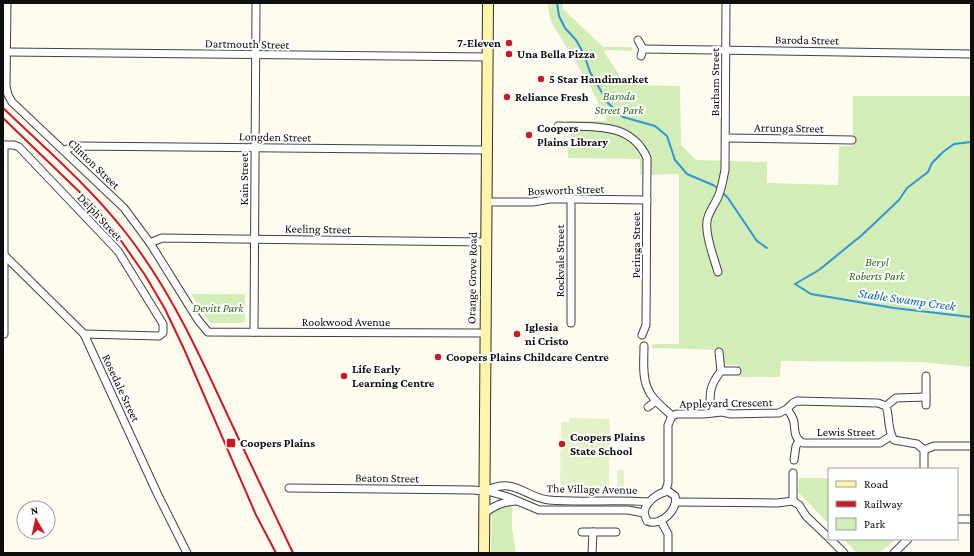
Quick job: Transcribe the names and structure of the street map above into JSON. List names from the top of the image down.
{
  "streets": {
    "main road": ["Orange Grove Road"],
    "street": [
      "Baroda Street",
      "Dartmouth Street",
      "Barham Street",
      "Arrunga Street",
      "Longden Street",
      "Clinton Street",
      "Kain Street",
      "Bosworth Street",
      "Delph Street",
      "Keeling Street",
      "Peringa Street",
      "Rockvale Street",
      "Rookwood Avenue",
      "Rosedale Street",
      "Appleyard Crescent",
      "Lewis Street",
      "Beaton Street",
      "The Village Avenue"
    ]
  },
  "crossings": [
    ["Baroda Street", "Barham Street"],
    ["Dartmouth Street", "Clinton Street"],
    ["Dartmouth Street", "Kain Street"],
    ["Dartmouth Street", "Orange Grove Road"],
    ["Barham Street", "Arrunga Street"],
    ["Longden Street", "Clinton Street"],
    ["Longden Street", "Kain Street"],
    ["Longden Street", "Orange Grove Road"],
    ["Clinton Street", "Keeling Street"],
    ["Clinton Street", "Rookwood Avenue"],
    ["Kain Street", "Keeling Street"],
    ["Kain Street", "Rookwood Avenue"],
    ["Bosworth Street", "Peringa Street"],
    ["Bosworth Street", "Rockvale Street"],
    ["Bosworth Street", "Orange Grove Road"],
    ["Delph Street", "Rosedale Street"],
    ["Keeling Street", "Orange Grove Road"],
    ["Orange Grove Road", "Rookwood Avenue"],
    ["Orange Grove Road", "Beaton Street"],
    ["Orange Grove Road", "The Village Avenue"],
    ["Appleyard Crescent", "The Village Avenue"],
    ["Beaton Street", "The Village Avenue"]
  ],
  "water": ["Stable Swamp Creek"],
  "parks": ["Baroda Street Park", "Beryl Roberts Park", "Devitt Park"],
  "places": {
    "other": [
      "7-Eleven",
      "Una Bella Pizza",
      "5 Star Handimarket",
      "Reliance Fresh",
      "Coopers Plains Library",
      "Iglesia ni Cristo",
      "Coopers Plains Childcare Centre",
      "Life Early Learning Centre",
      "Coopers Plains State School"
    ],
    "transit": ["Coopers Plains"]
  },
  "legend": ["Road", "Railway", "Park"],
  "north": "top"
}
